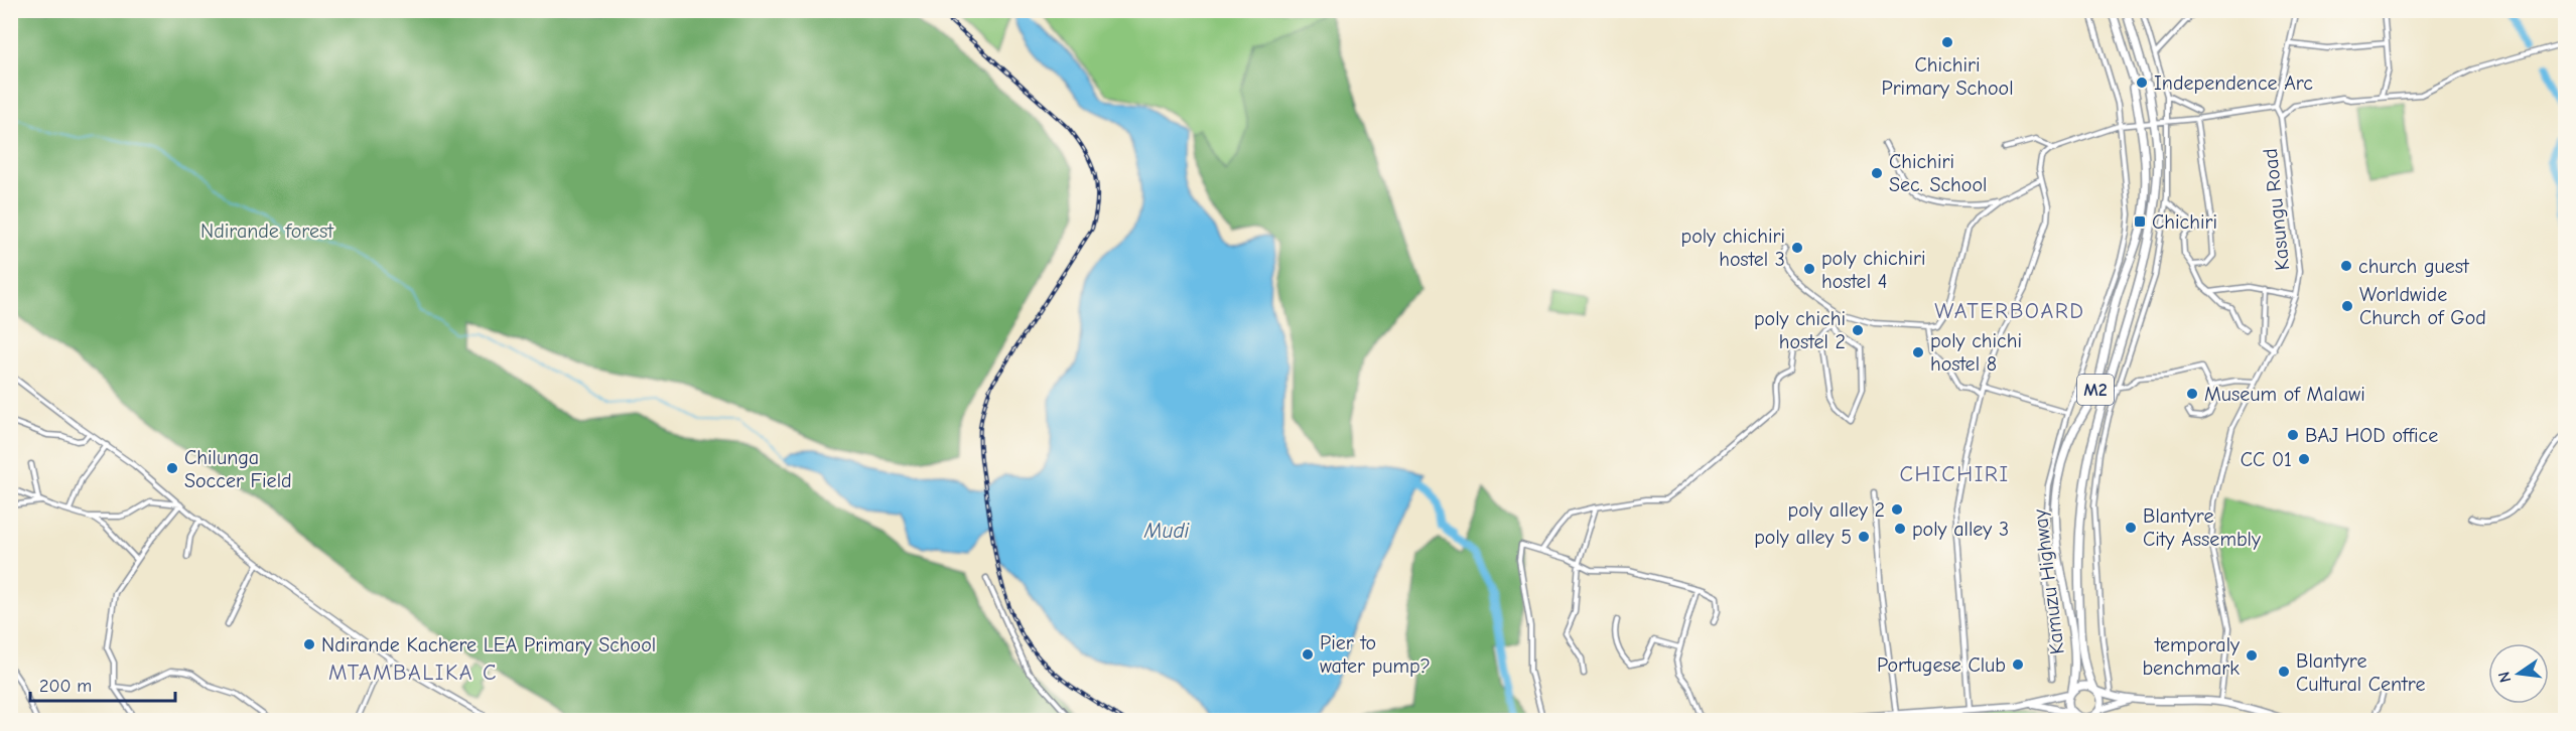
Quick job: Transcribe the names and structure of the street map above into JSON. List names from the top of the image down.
{
  "streets": {
    "highway": ["M2", "Kamuzu Highway"],
    "street": ["Kasungu Road"]
  },
  "crossings": [
    ["M2", "Kamuzu Highway"]
  ],
  "districts": ["WATERBOARD", "CHICHIRI", "MTAMBALIKA C"],
  "water": ["Mudi"],
  "parks": ["Ndirande forest"],
  "places": {
    "other": [
      "Chichiri Primary School",
      "Independence Arc",
      "Chichiri Sec. School",
      "poly chichiri hostel 3",
      "church guest",
      "poly chichiri hostel 4",
      "Worldwide Church of God",
      "poly chichi hostel 2",
      "poly chichi hostel 8",
      "Museum of Malawi",
      "BAJ HOD office",
      "CC 01",
      "Chilunga Soccer Field",
      "poly alley 2",
      "Blantyre City Assembly",
      "poly alley 3",
      "poly alley 5",
      "Ndirande Kachere LEA Primary School",
      "Pier to water pump?",
      "temporaly benchmark",
      "Portugese Club",
      "Blantyre Cultural Centre"
    ],
    "transit": ["Chichiri"]
  },
  "scale_bar": "200 m",
  "north": "left"
}
